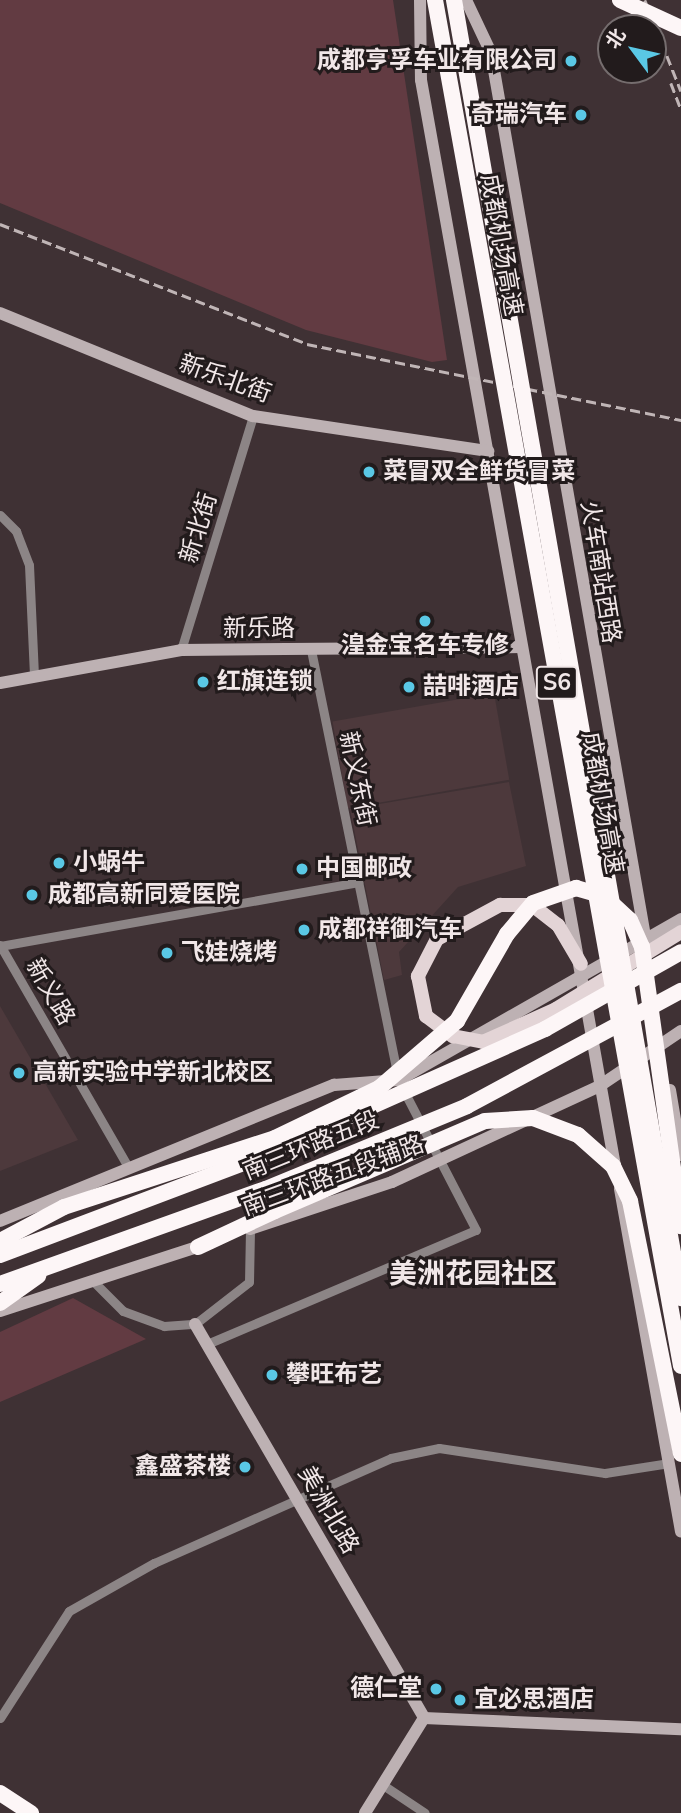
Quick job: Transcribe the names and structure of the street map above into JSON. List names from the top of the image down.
{
  "streets": {
    "highway": ["成都机场高速", "S6", "南三环路五段"],
    "main road": [
      "新乐北街",
      "火车南站西路",
      "新乐路",
      "南三环路五段辅路",
      "美洲北路"
    ],
    "street": ["新北街", "新义东街", "新义路"]
  },
  "crossings": [
    ["成都机场高速", "火车南站西路"],
    ["新乐北街", "新北街"],
    ["新北街", "新乐路"],
    ["火车南站西路", "南三环路五段辅路"],
    ["新乐路", "新义东街"],
    ["新义东街", "南三环路五段辅路"],
    ["新义东街", "美洲北路"]
  ],
  "districts": ["美洲花园社区"],
  "places": [
    "成都亨孚车业有限公司",
    "奇瑞汽车",
    "菜冒双全鲜货冒菜",
    "湟金宝名车专修",
    "红旗连锁",
    "喆啡酒店",
    "小蜗牛",
    "中国邮政",
    "成都高新同爱医院",
    "成都祥御汽车",
    "飞娃烧烤",
    "高新实验中学新北校区",
    "攀旺布艺",
    "鑫盛茶楼",
    "德仁堂",
    "宜必思酒店"
  ],
  "north": "top left"
}
